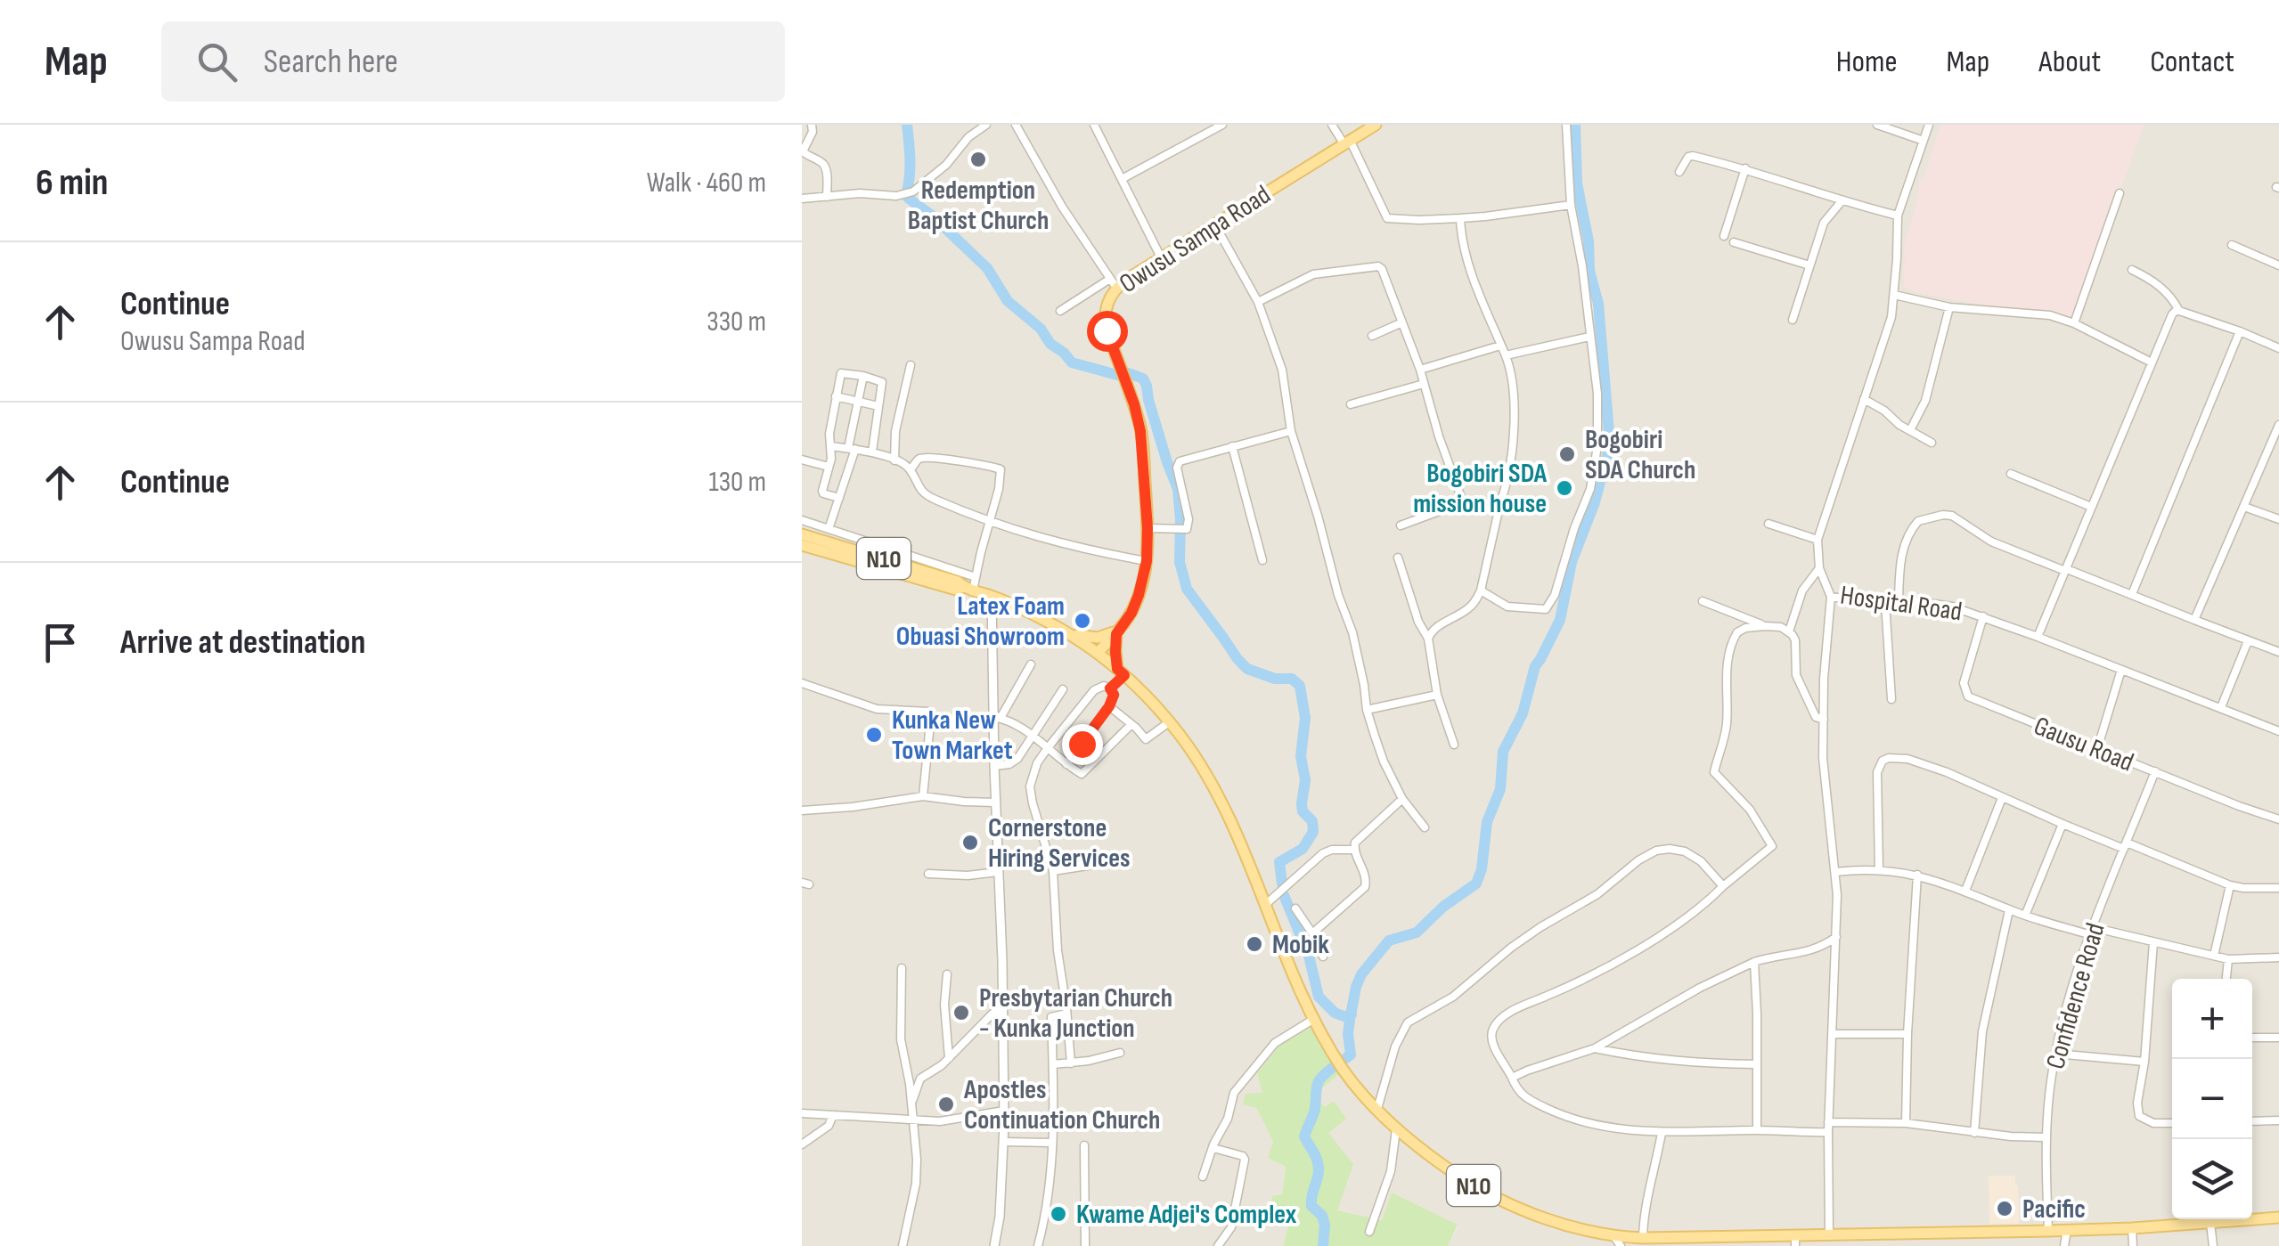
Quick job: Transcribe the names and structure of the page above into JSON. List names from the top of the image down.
{
  "streets": {
    "main road": ["Owusu Sampa Road", "N10"],
    "street": ["Hospital Road", "Gausu Road", "Confidence Road"]
  },
  "crossings": [
    ["Owusu Sampa Road", "N10"],
    ["N10", "Confidence Road"],
    ["Hospital Road", "Gausu Road"],
    ["Gausu Road", "Confidence Road"]
  ],
  "places": [
    "Redemption Baptist Church",
    "Bogobiri SDA Church",
    "Bogobiri SDA mission house",
    "Latex Foam Obuasi Showroom",
    "Kunka New Town Market",
    "Cornerstone Hiring Services",
    "Mobik",
    "Presbytarian Church - Kunka Junction",
    "Apostles Continuation Church",
    "Pacific",
    "Kwame Adjei's Complex"
  ],
  "page": {
    "header": "Map",
    "search": "Search here",
    "nav": [
      "Home",
      "Map",
      "About",
      "Contact"
    ],
    "heading": ["6 min", "Walk · 460 m"],
    "list": [
      ["Continue", "Owusu Sampa Road", "330 m"],
      ["Continue", "130 m"],
      "Arrive at destination"
    ],
    "map_buttons": ["+", "−"]
  }
}
